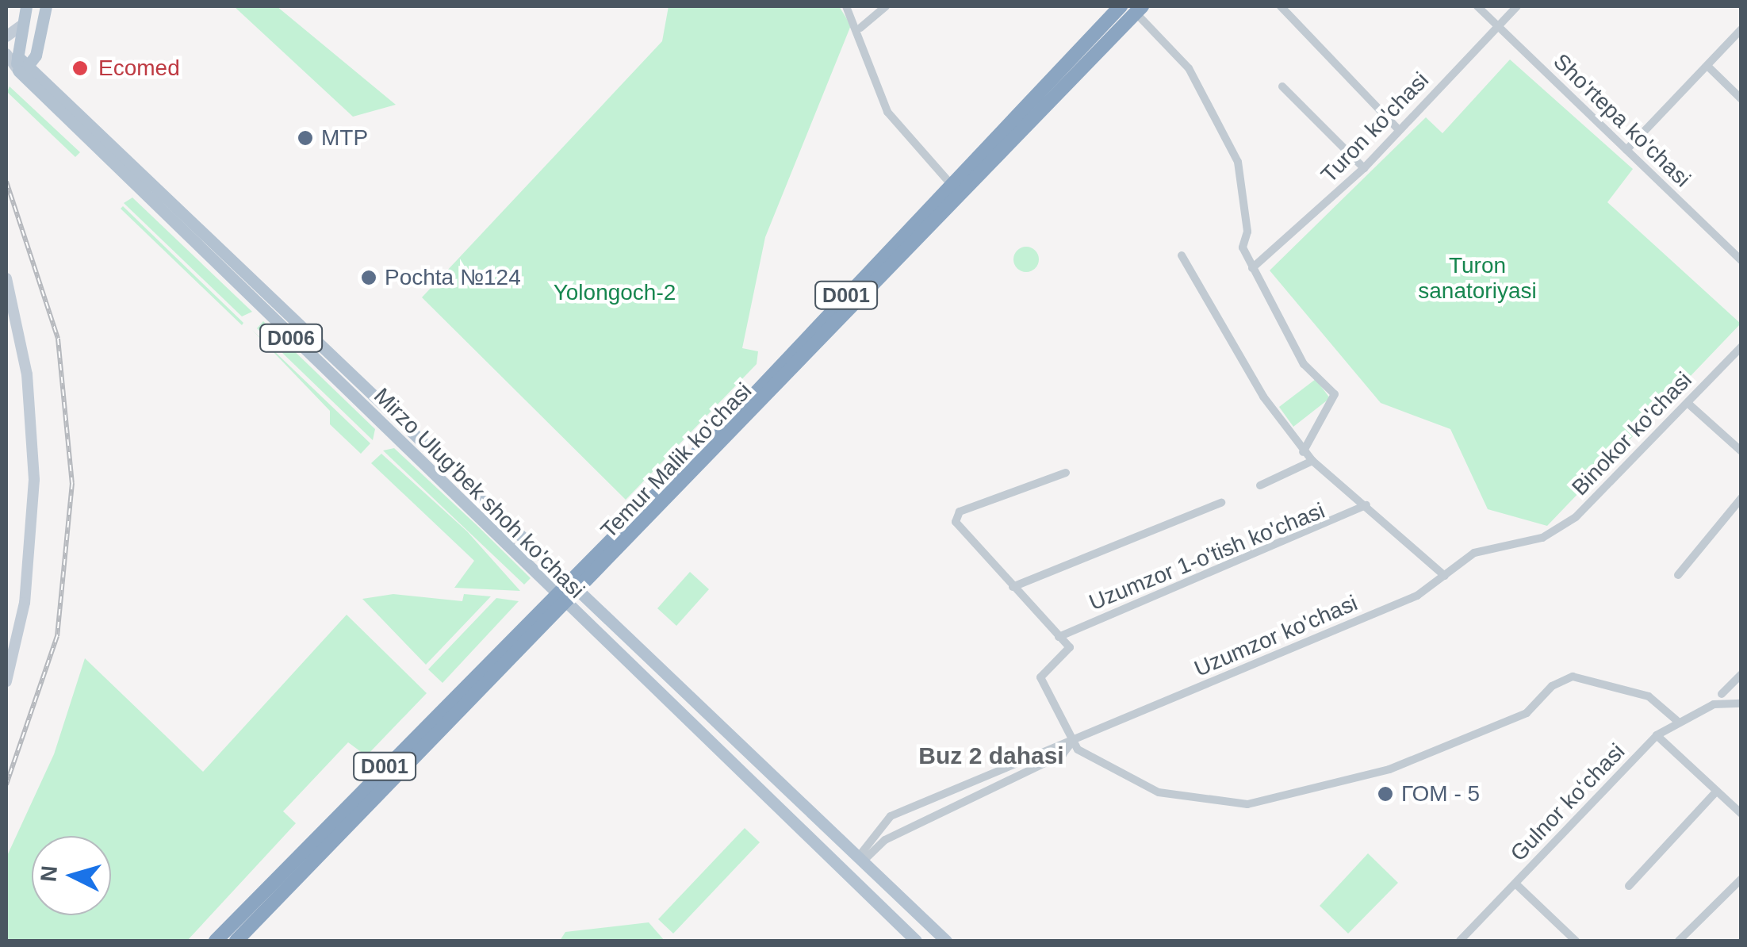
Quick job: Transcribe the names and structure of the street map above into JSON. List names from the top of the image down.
{
  "streets": {
    "highway": ["D001", "Temur Malik ko'chasi"],
    "main road": ["D006", "Mirzo Ulug'bek shoh ko'chasi"],
    "street": [
      "Sho'rtepa ko'chasi",
      "Turon ko'chasi",
      "Binokor ko'chasi",
      "Uzumzor 1-o'tish ko'chasi",
      "Uzumzor ko'chasi",
      "Gulnor koʻchasi"
    ]
  },
  "crossings": [
    ["Sho'rtepa ko'chasi", "Turon ko'chasi"],
    ["Binokor ko'chasi", "Uzumzor ko'chasi"],
    ["Temur Malik ko'chasi", "Mirzo Ulug'bek shoh ko'chasi"],
    ["Mirzo Ulug'bek shoh ko'chasi", "Uzumzor ko'chasi"]
  ],
  "districts": ["Buz 2 dahasi"],
  "parks": ["Turon sanatoriyasi", "Yolongoch-2"],
  "places": [
    "Ecomed",
    "MTP",
    "Pochta №124",
    "ГОМ - 5"
  ],
  "north": "left"
}
